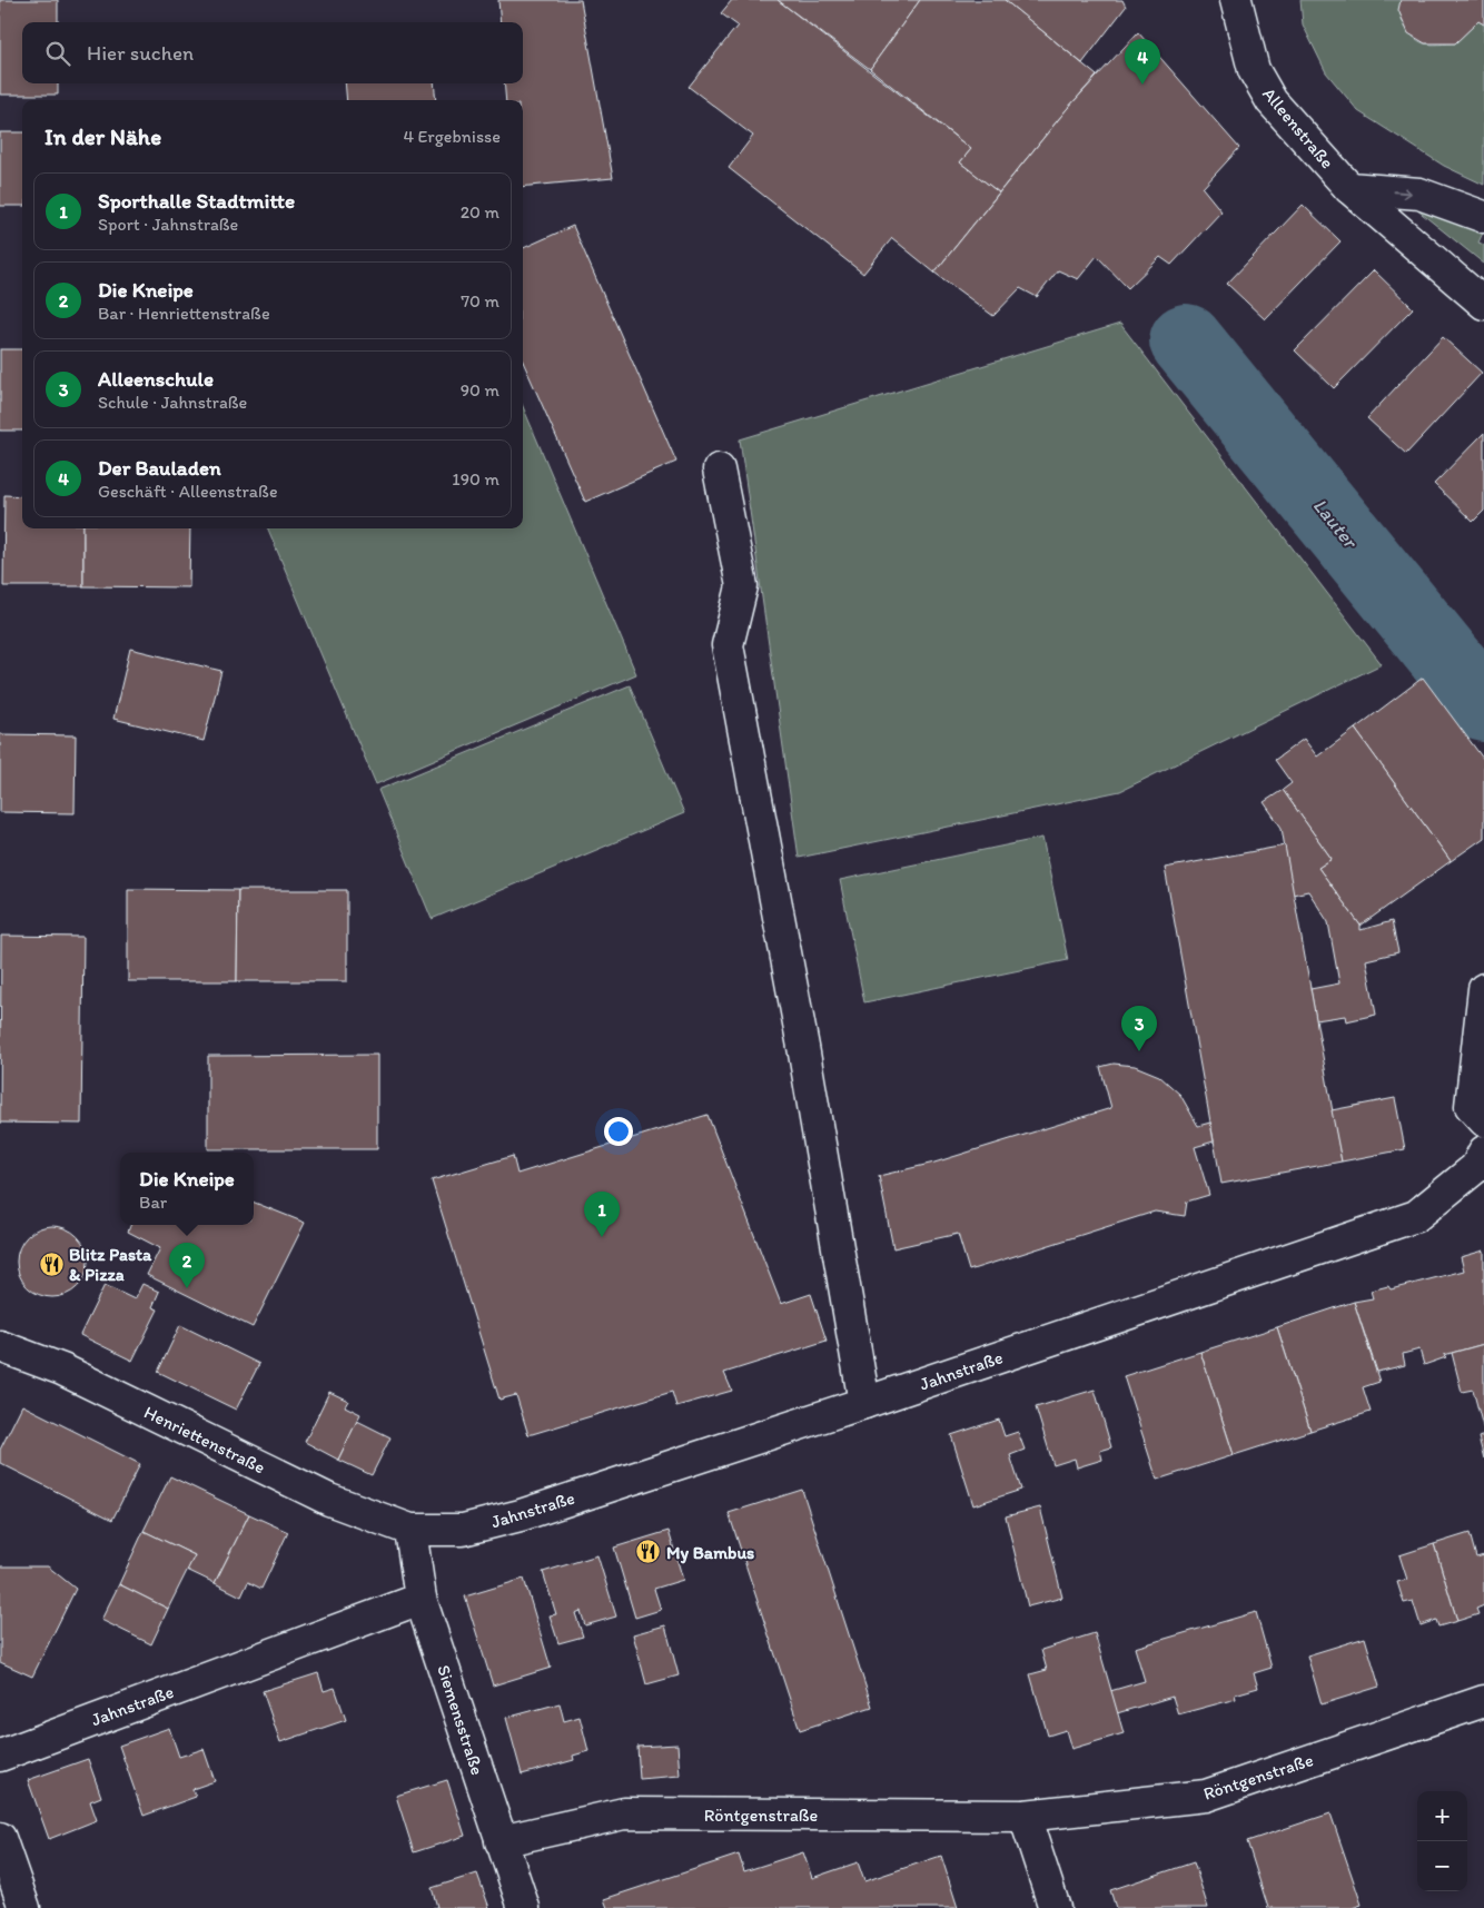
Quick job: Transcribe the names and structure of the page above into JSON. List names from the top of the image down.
{
  "streets": {
    "street": [
      "Alleenstraße",
      "Jahnstraße",
      "Henriettenstraße",
      "Siemensstraße",
      "Röntgenstraße"
    ]
  },
  "crossings": [
    ["Jahnstraße", "Henriettenstraße"],
    ["Jahnstraße", "Siemensstraße"],
    ["Henriettenstraße", "Siemensstraße"],
    ["Siemensstraße", "Röntgenstraße"]
  ],
  "water": ["Lauter"],
  "places": {
    "restaurant": ["Blitz Pasta & Pizza", "My Bambus"]
  },
  "page": {
    "search": "Hier suchen",
    "pins": [
      "4",
      "3",
      "1",
      "2"
    ],
    "heading": ["In der Nähe", "4 Ergebnisse"],
    "list": [
      {
        "mark": "1",
        "name": "Sporthalle Stadtmitte",
        "note": "Sport · Jahnstraße",
        "value": "20 m"
      },
      {
        "mark": "2",
        "name": "Die Kneipe",
        "note": "Bar · Henriettenstraße",
        "value": "70 m"
      },
      {
        "mark": "3",
        "name": "Alleenschule",
        "note": "Schule · Jahnstraße",
        "value": "90 m"
      },
      {
        "mark": "4",
        "name": "Der Bauladen",
        "note": "Geschäft · Alleenstraße",
        "value": "190 m"
      }
    ],
    "popup": ["Die Kneipe", "Bar"],
    "map_buttons": ["+", "−"]
  }
}
